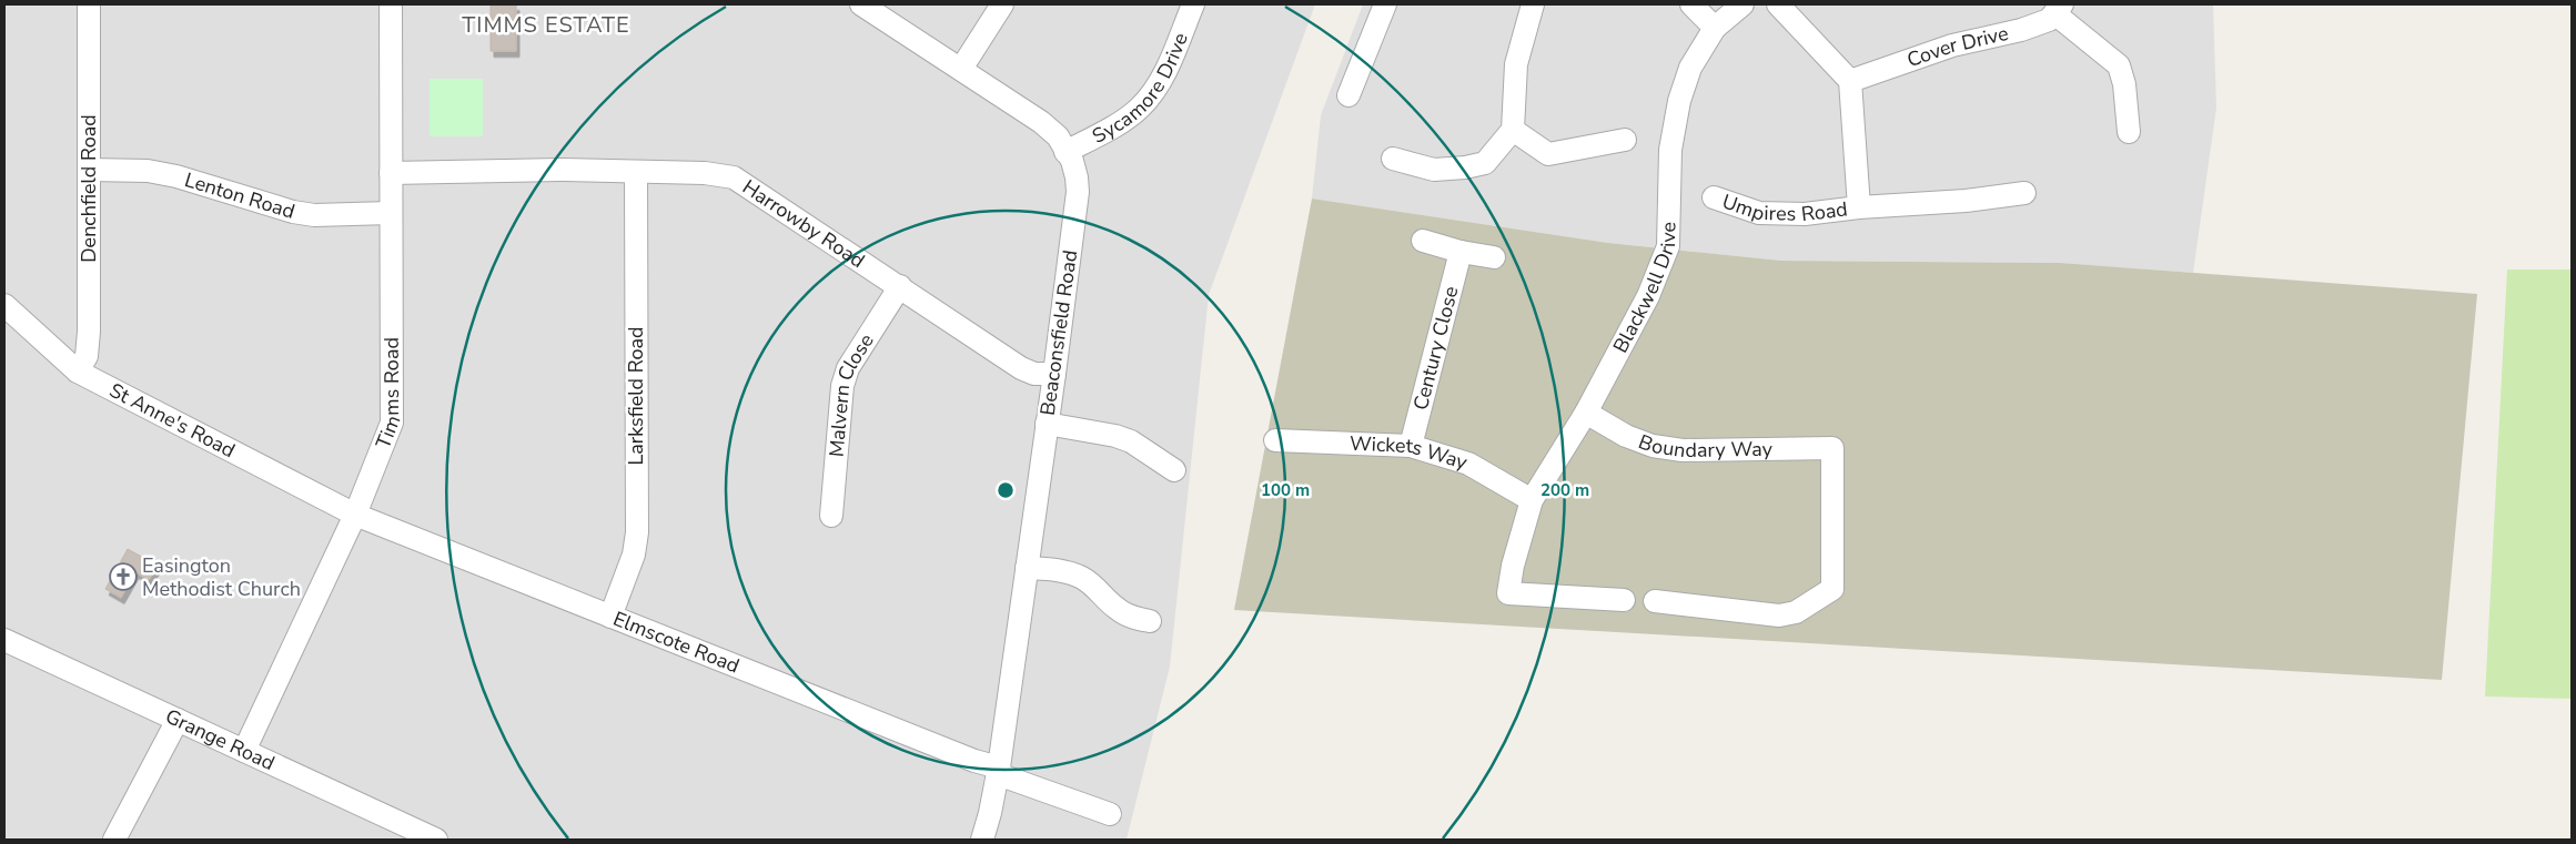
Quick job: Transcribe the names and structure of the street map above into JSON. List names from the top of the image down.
{
  "streets": {
    "street": [
      "Cover Drive",
      "Sycamore Drive",
      "Denchfield Road",
      "Lenton Road",
      "Umpires Road",
      "Harrowby Road",
      "Blackwell Drive",
      "Beaconsfield Road",
      "Century Close",
      "Timms Road",
      "Larksfield Road",
      "Malvern Close",
      "St Anne's Road",
      "Boundary Way",
      "Wickets Way",
      "Elmscote Road",
      "Grange Road"
    ]
  },
  "crossings": [
    ["Cover Drive", "Umpires Road"],
    ["Sycamore Drive", "Beaconsfield Road"],
    ["Denchfield Road", "Lenton Road"],
    ["Denchfield Road", "St Anne's Road"],
    ["Lenton Road", "Timms Road"],
    ["Harrowby Road", "Beaconsfield Road"],
    ["Harrowby Road", "Timms Road"],
    ["Harrowby Road", "Larksfield Road"],
    ["Harrowby Road", "Malvern Close"],
    ["Blackwell Drive", "Boundary Way"],
    ["Blackwell Drive", "Wickets Way"],
    ["Beaconsfield Road", "Elmscote Road"],
    ["Century Close", "Wickets Way"],
    ["Timms Road", "St Anne's Road"],
    ["Timms Road", "Elmscote Road"],
    ["Timms Road", "Grange Road"],
    ["Larksfield Road", "Elmscote Road"],
    ["St Anne's Road", "Elmscote Road"]
  ],
  "districts": ["TIMMS ESTATE"],
  "places": {
    "church": ["Easington Methodist Church"]
  },
  "rings": ["100 m", "200 m"]
}
